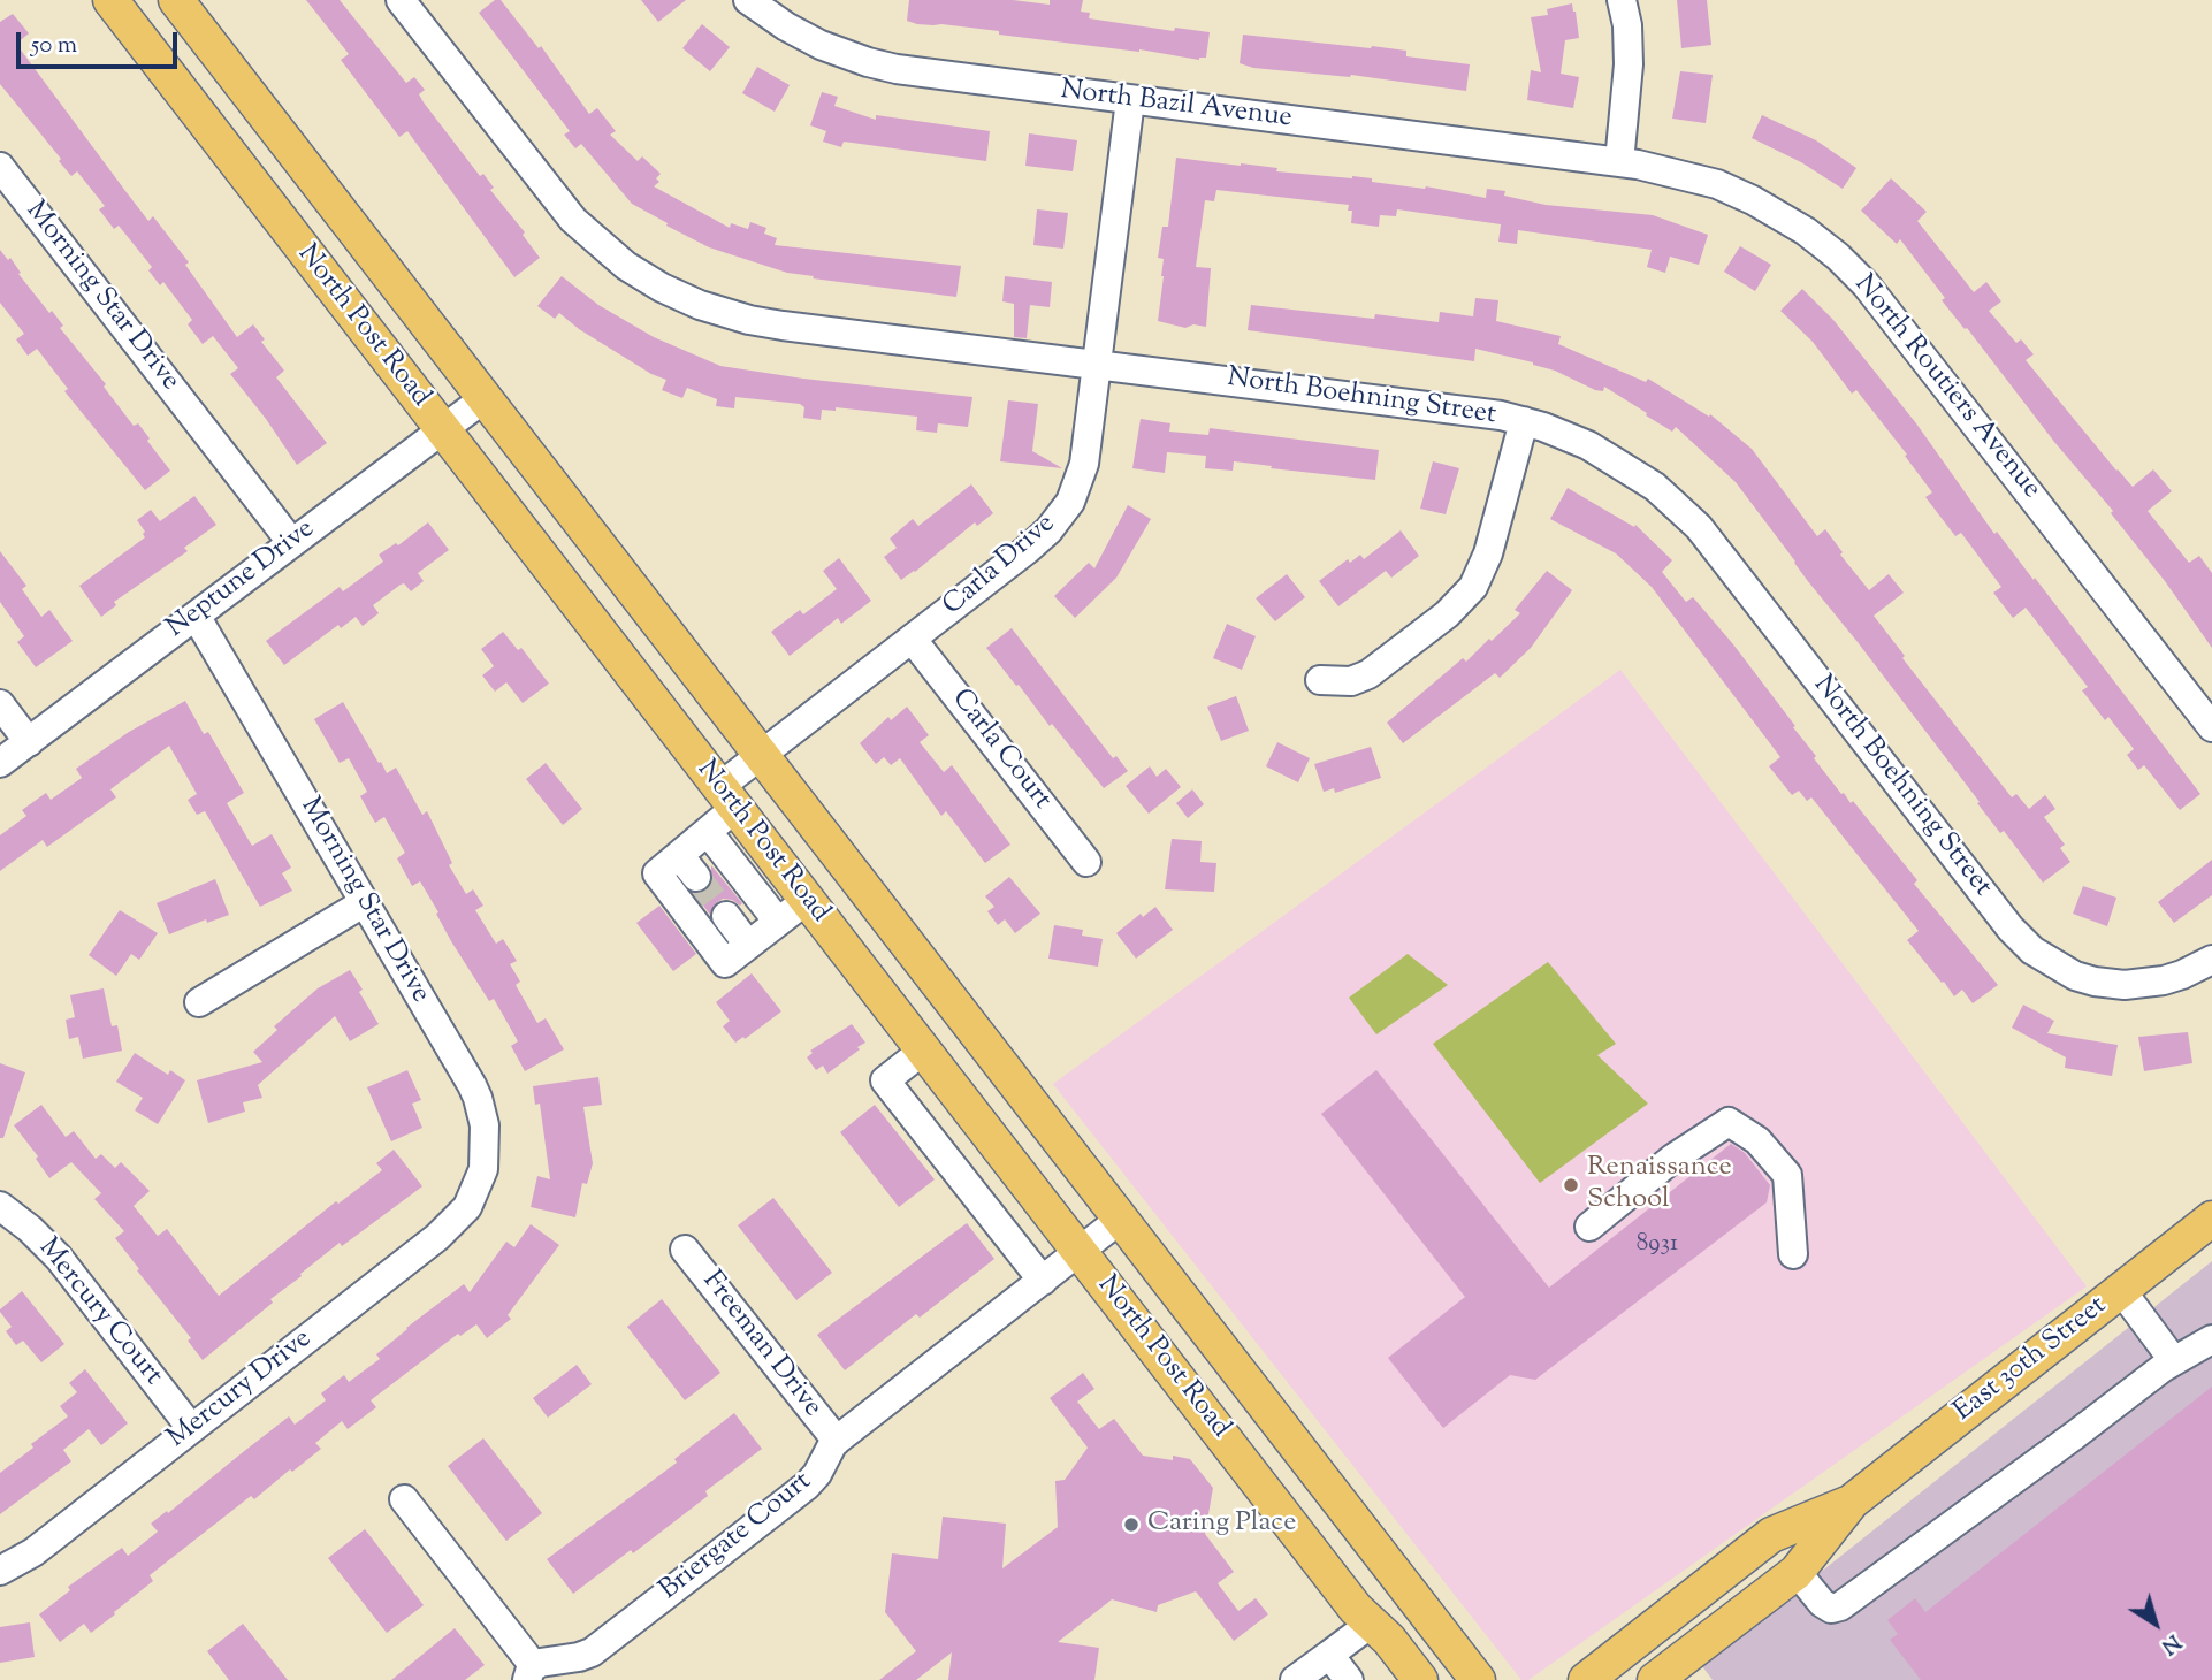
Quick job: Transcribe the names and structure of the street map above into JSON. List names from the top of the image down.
{
  "streets": {
    "main road": ["North Post Road", "East 30th Street"],
    "street": [
      "North Bazil Avenue",
      "Morning Star Drive",
      "North Routiers Avenue",
      "North Boehning Street",
      "Carla Drive",
      "Neptune Drive",
      "Carla Court",
      "Mercury Court",
      "Freeman Drive",
      "Mercury Drive",
      "Briergate Court"
    ]
  },
  "crossings": [
    ["North Bazil Avenue", "North Routiers Avenue"],
    ["North Bazil Avenue", "Carla Drive"],
    ["Morning Star Drive", "Neptune Drive"],
    ["Morning Star Drive", "Mercury Drive"],
    ["North Post Road", "Carla Drive"],
    ["North Post Road", "Neptune Drive"],
    ["North Post Road", "Briergate Court"],
    ["North Boehning Street", "Carla Drive"],
    ["Carla Drive", "Carla Court"],
    ["Mercury Court", "Mercury Drive"],
    ["Freeman Drive", "Briergate Court"]
  ],
  "places": ["Renaissance School", "Caring Place"],
  "house_numbers": ["8931"],
  "scale_bar": "50 m",
  "north": "bottom right"
}
